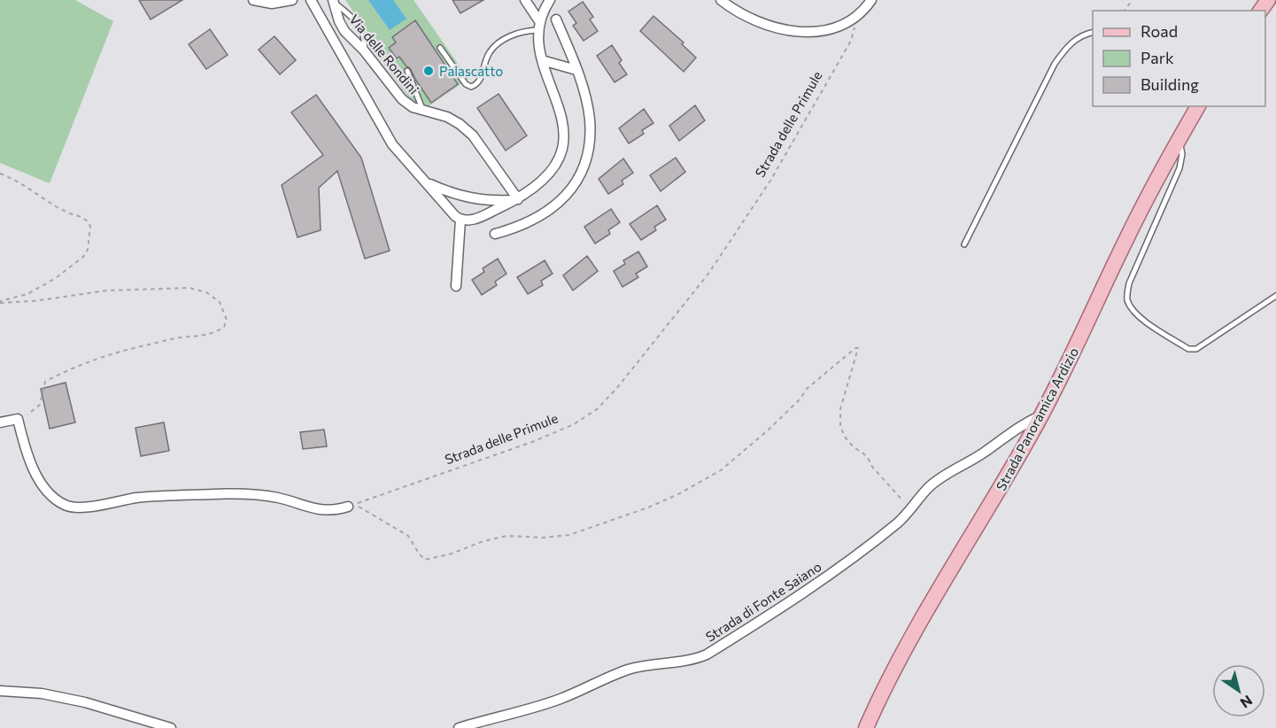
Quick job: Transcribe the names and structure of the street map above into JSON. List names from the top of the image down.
{
  "streets": {
    "main road": ["Strada Panoramica Ardizio"],
    "street": ["Via delle Rondini", "Strada di Fonte Saiano"],
    "path": ["Strada delle Primule"]
  },
  "crossings": [
    ["Strada Panoramica Ardizio", "Strada di Fonte Saiano"]
  ],
  "places": ["Palascatto"],
  "legend": ["Road", "Park", "Building"],
  "north": "bottom right"
}
